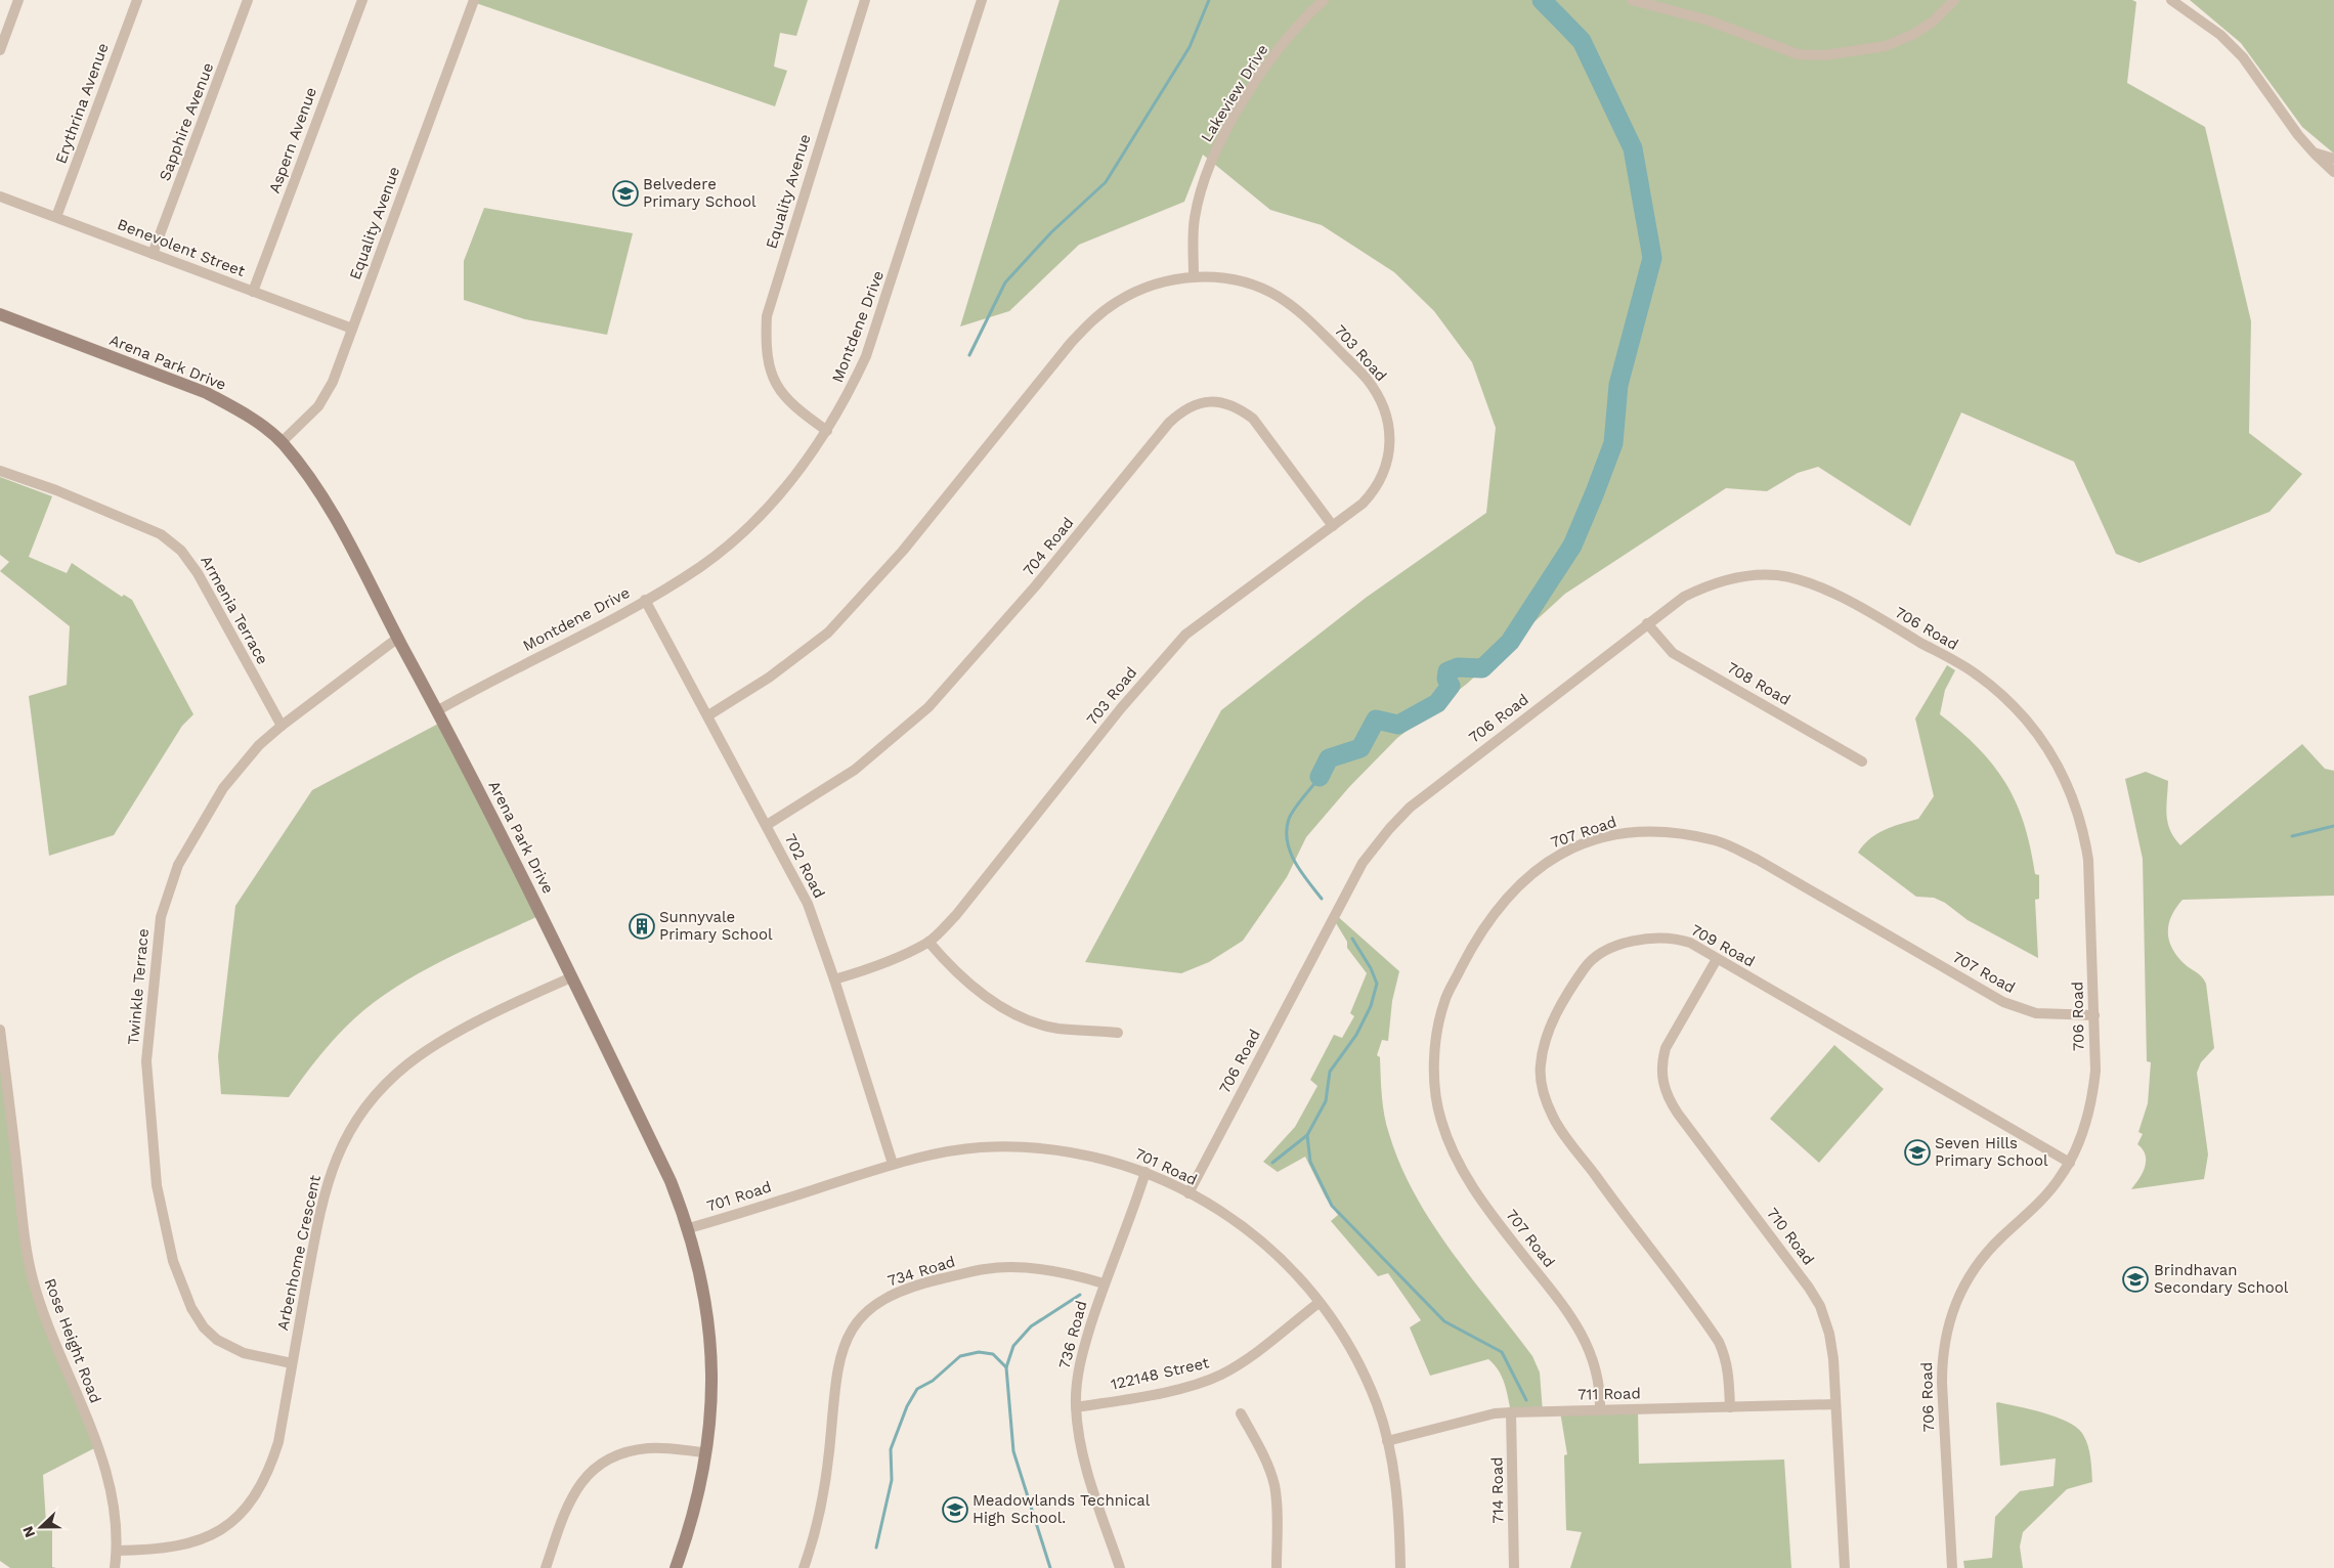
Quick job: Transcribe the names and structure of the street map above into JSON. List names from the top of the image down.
{
  "streets": {
    "street": [
      "Lakeview Drive",
      "Erythrina Avenue",
      "Sapphire Avenue",
      "Aspern Avenue",
      "Equality Avenue",
      "Benevolent Street",
      "Montdene Drive",
      "703 Road",
      "Arena Park Drive",
      "704 Road",
      "Armenia Terrace",
      "706 Road",
      "708 Road",
      "707 Road",
      "702 Road",
      "709 Road",
      "Twinkle Terrace",
      "701 Road",
      "710 Road",
      "Arbenhome Crescent",
      "734 Road",
      "736 Road",
      "Rose Height Road",
      "122148 Street",
      "711 Road",
      "714 Road"
    ]
  },
  "crossings": [
    ["Lakeview Drive", "703 Road"],
    ["Erythrina Avenue", "Benevolent Street"],
    ["Sapphire Avenue", "Benevolent Street"],
    ["Aspern Avenue", "Benevolent Street"],
    ["Equality Avenue", "Benevolent Street"],
    ["Equality Avenue", "Montdene Drive"],
    ["Equality Avenue", "Arena Park Drive"],
    ["Montdene Drive", "Arena Park Drive"],
    ["Montdene Drive", "702 Road"],
    ["703 Road", "704 Road"],
    ["703 Road", "702 Road"],
    ["Arena Park Drive", "Twinkle Terrace"],
    ["Arena Park Drive", "701 Road"],
    ["Arena Park Drive", "Arbenhome Crescent"],
    ["704 Road", "702 Road"],
    ["Armenia Terrace", "Twinkle Terrace"],
    ["706 Road", "708 Road"],
    ["706 Road", "707 Road"],
    ["706 Road", "709 Road"],
    ["706 Road", "701 Road"],
    ["707 Road", "711 Road"],
    ["702 Road", "701 Road"],
    ["709 Road", "710 Road"],
    ["709 Road", "711 Road"],
    ["Twinkle Terrace", "Arbenhome Crescent"],
    ["701 Road", "736 Road"],
    ["701 Road", "122148 Street"],
    ["701 Road", "711 Road"],
    ["710 Road", "711 Road"],
    ["Arbenhome Crescent", "Rose Height Road"],
    ["734 Road", "736 Road"],
    ["736 Road", "122148 Street"],
    ["711 Road", "714 Road"]
  ],
  "places": {
    "school or university": [
      "Belvedere Primary School",
      "Seven Hills Primary School",
      "Brindhavan Secondary School",
      "Meadowlands Technical High School."
    ],
    "building": ["Sunnyvale Primary School"]
  },
  "north": "left"
}
